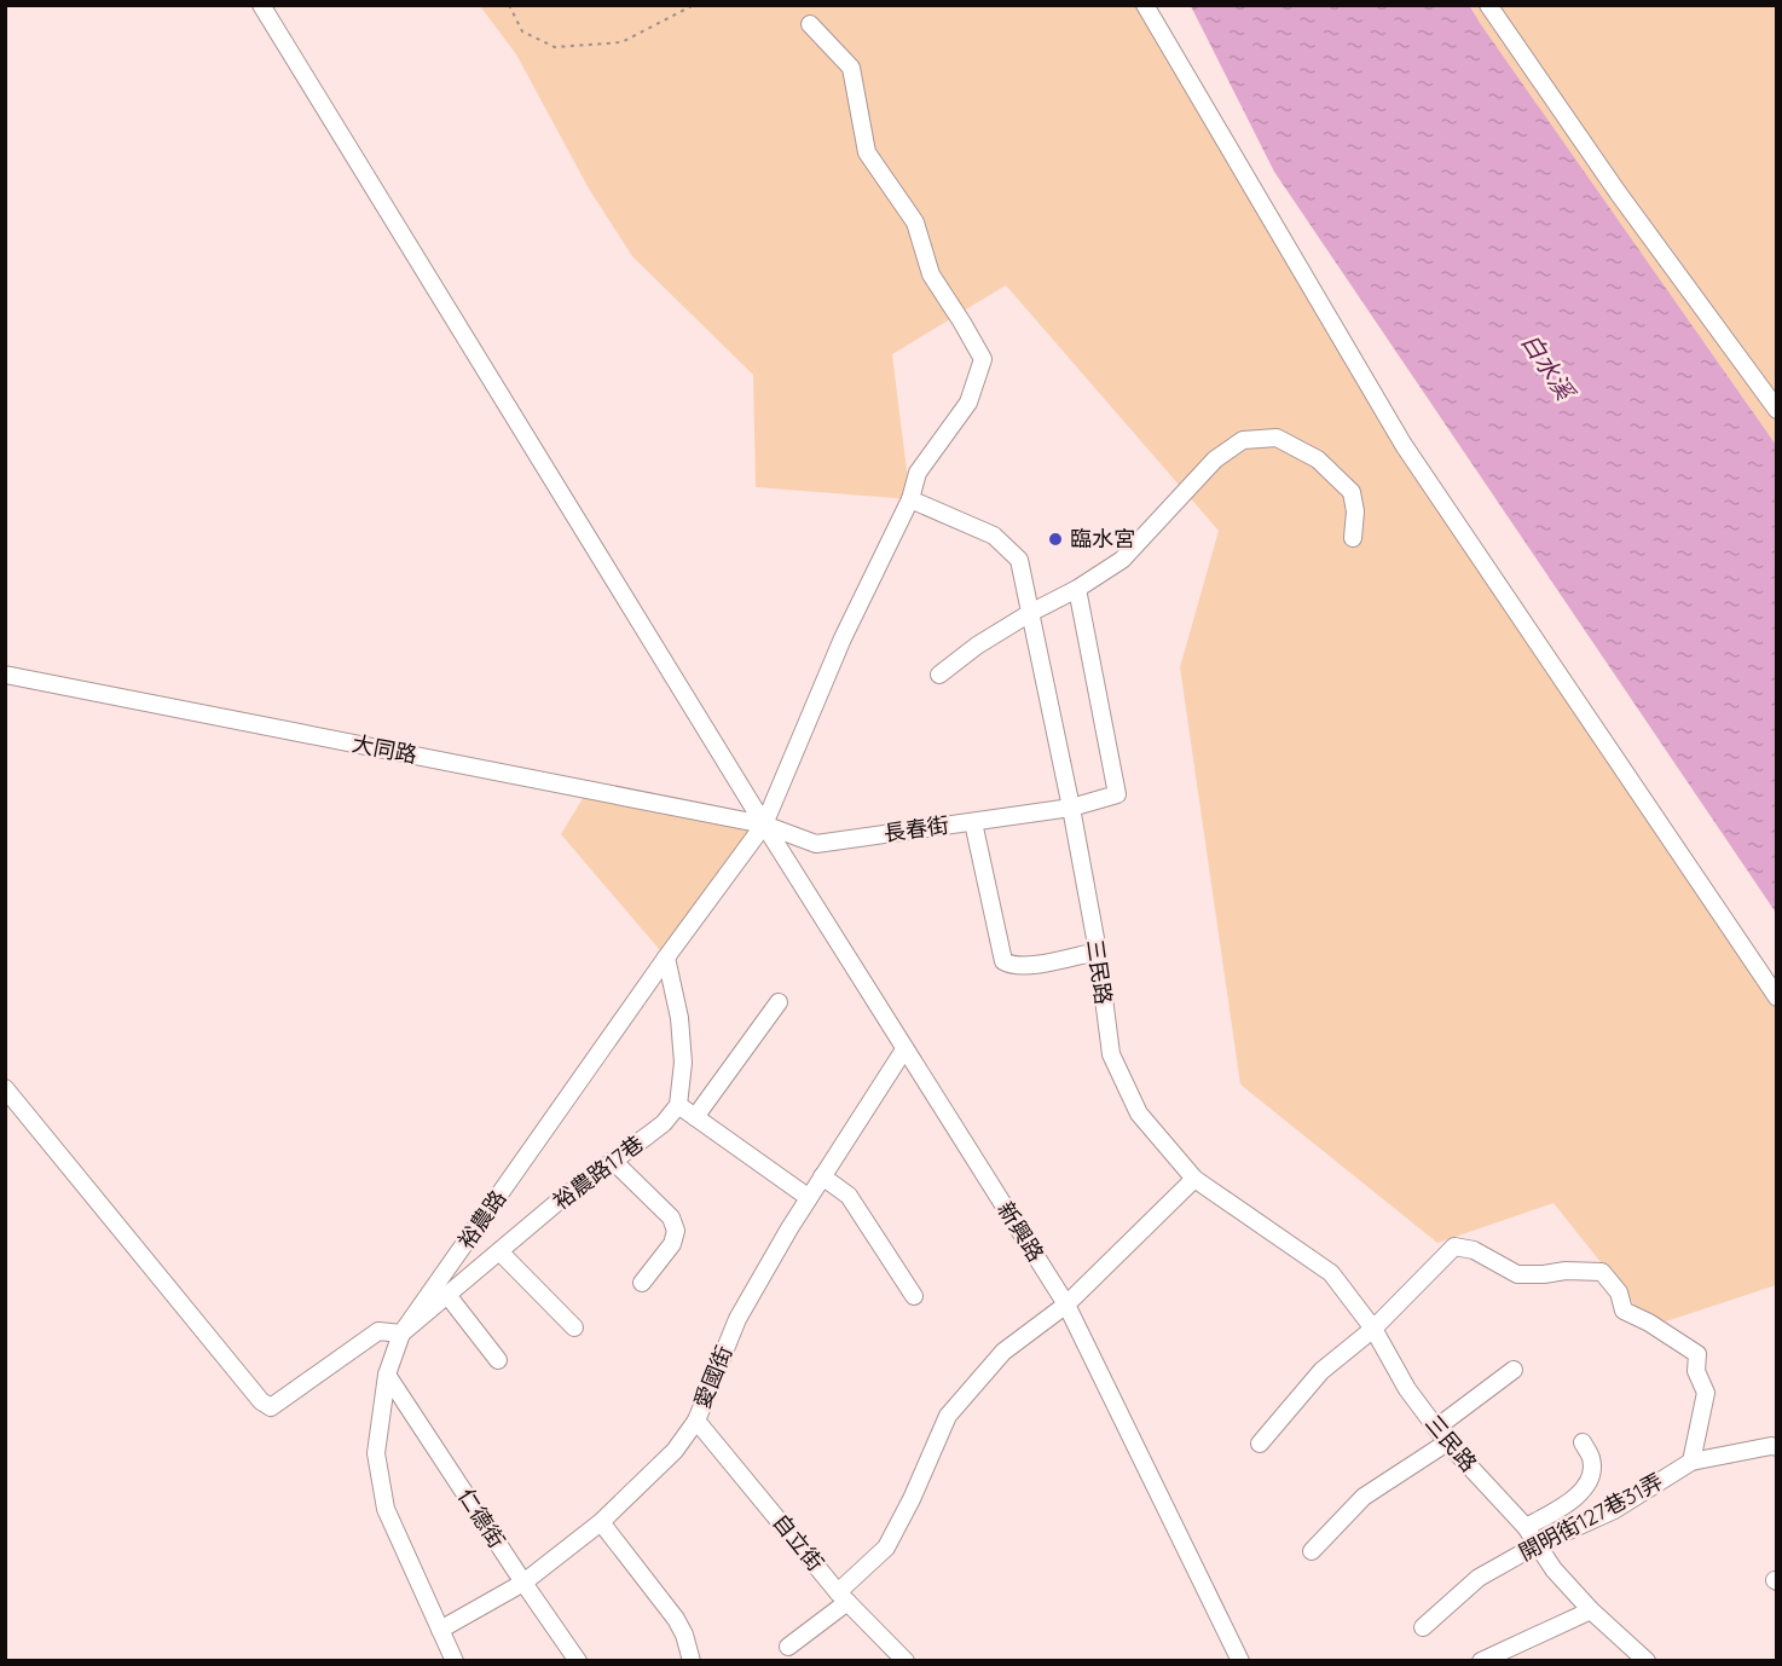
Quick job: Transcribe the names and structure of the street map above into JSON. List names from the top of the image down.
{
  "streets": {
    "street": [
      "大同路",
      "長春街",
      "三民路",
      "裕農路17巷",
      "裕農路",
      "新興路",
      "愛國街",
      "開明街127巷31弄",
      "仁德街",
      "自立街"
    ]
  },
  "crossings": [
    ["大同路", "長春街"],
    ["大同路", "裕農路"],
    ["大同路", "新興路"],
    ["長春街", "三民路"],
    ["長春街", "裕農路"],
    ["長春街", "新興路"],
    ["三民路", "開明街127巷31弄"],
    ["裕農路17巷", "裕農路"],
    ["裕農路", "新興路"],
    ["裕農路", "愛國街"],
    ["裕農路", "仁德街"],
    ["新興路", "愛國街"],
    ["愛國街", "仁德街"],
    ["愛國街", "自立街"]
  ],
  "water": ["白水溪"],
  "places": ["臨水宮"]
}
